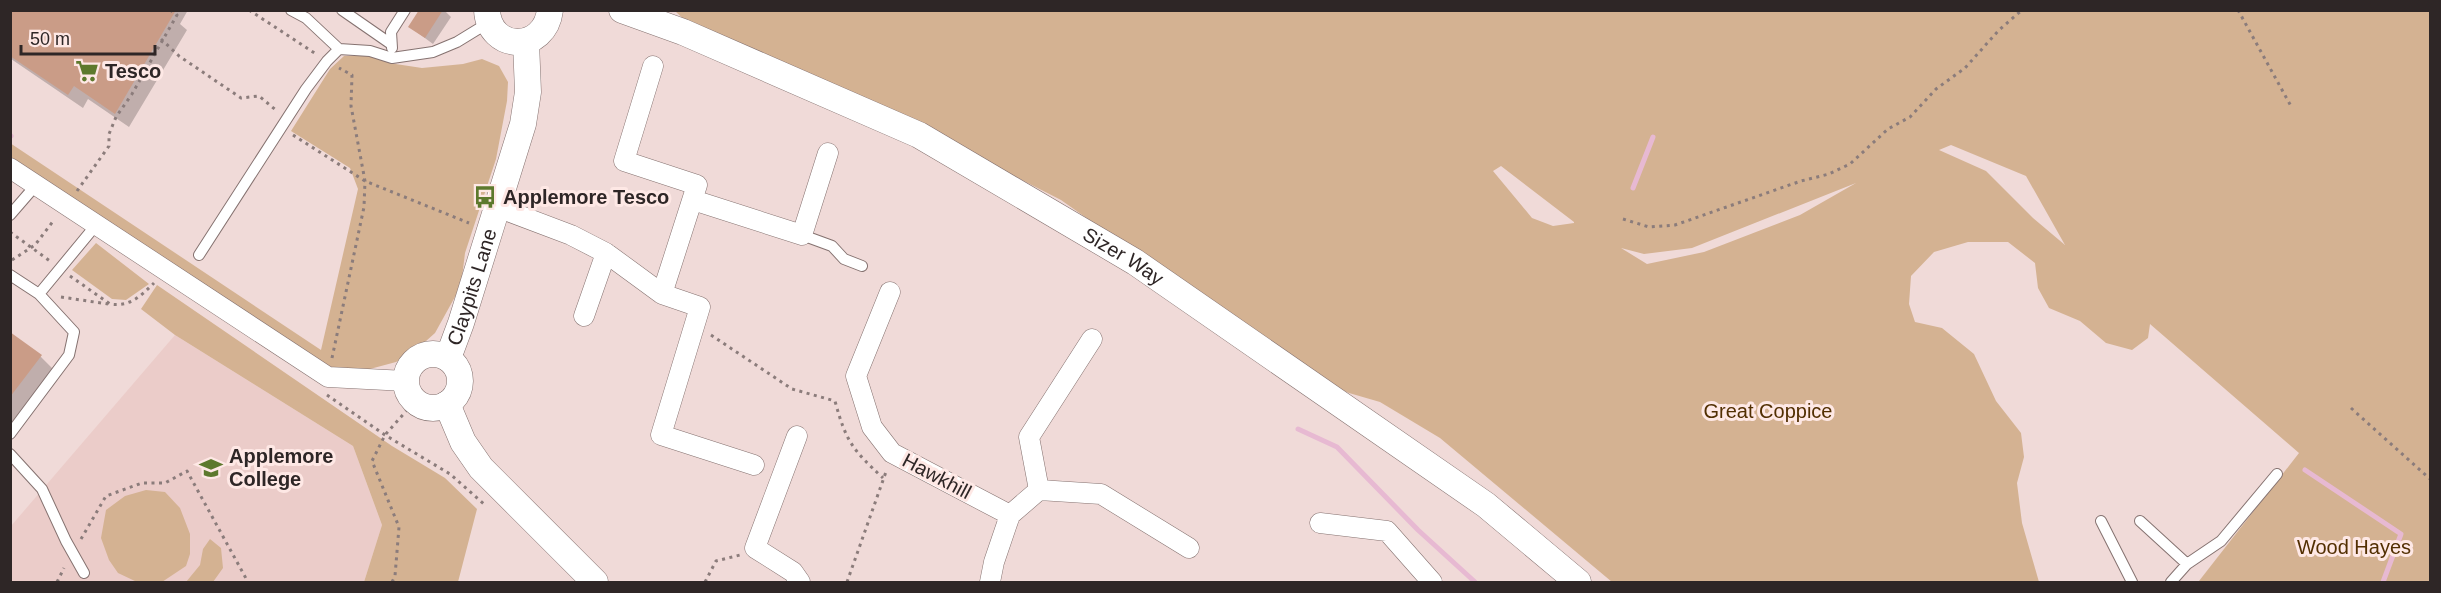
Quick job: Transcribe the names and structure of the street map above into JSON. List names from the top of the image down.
{
  "streets": {
    "street": ["Sizer Way", "Claypits Lane", "Hawkhill"]
  },
  "parks": ["Great Coppice", "Wood Hayes"],
  "places": {
    "supermarket": ["Tesco"],
    "bus stop": ["Applemore Tesco"],
    "school or university": ["Applemore College"]
  },
  "scale_bar": "50 m"
}
